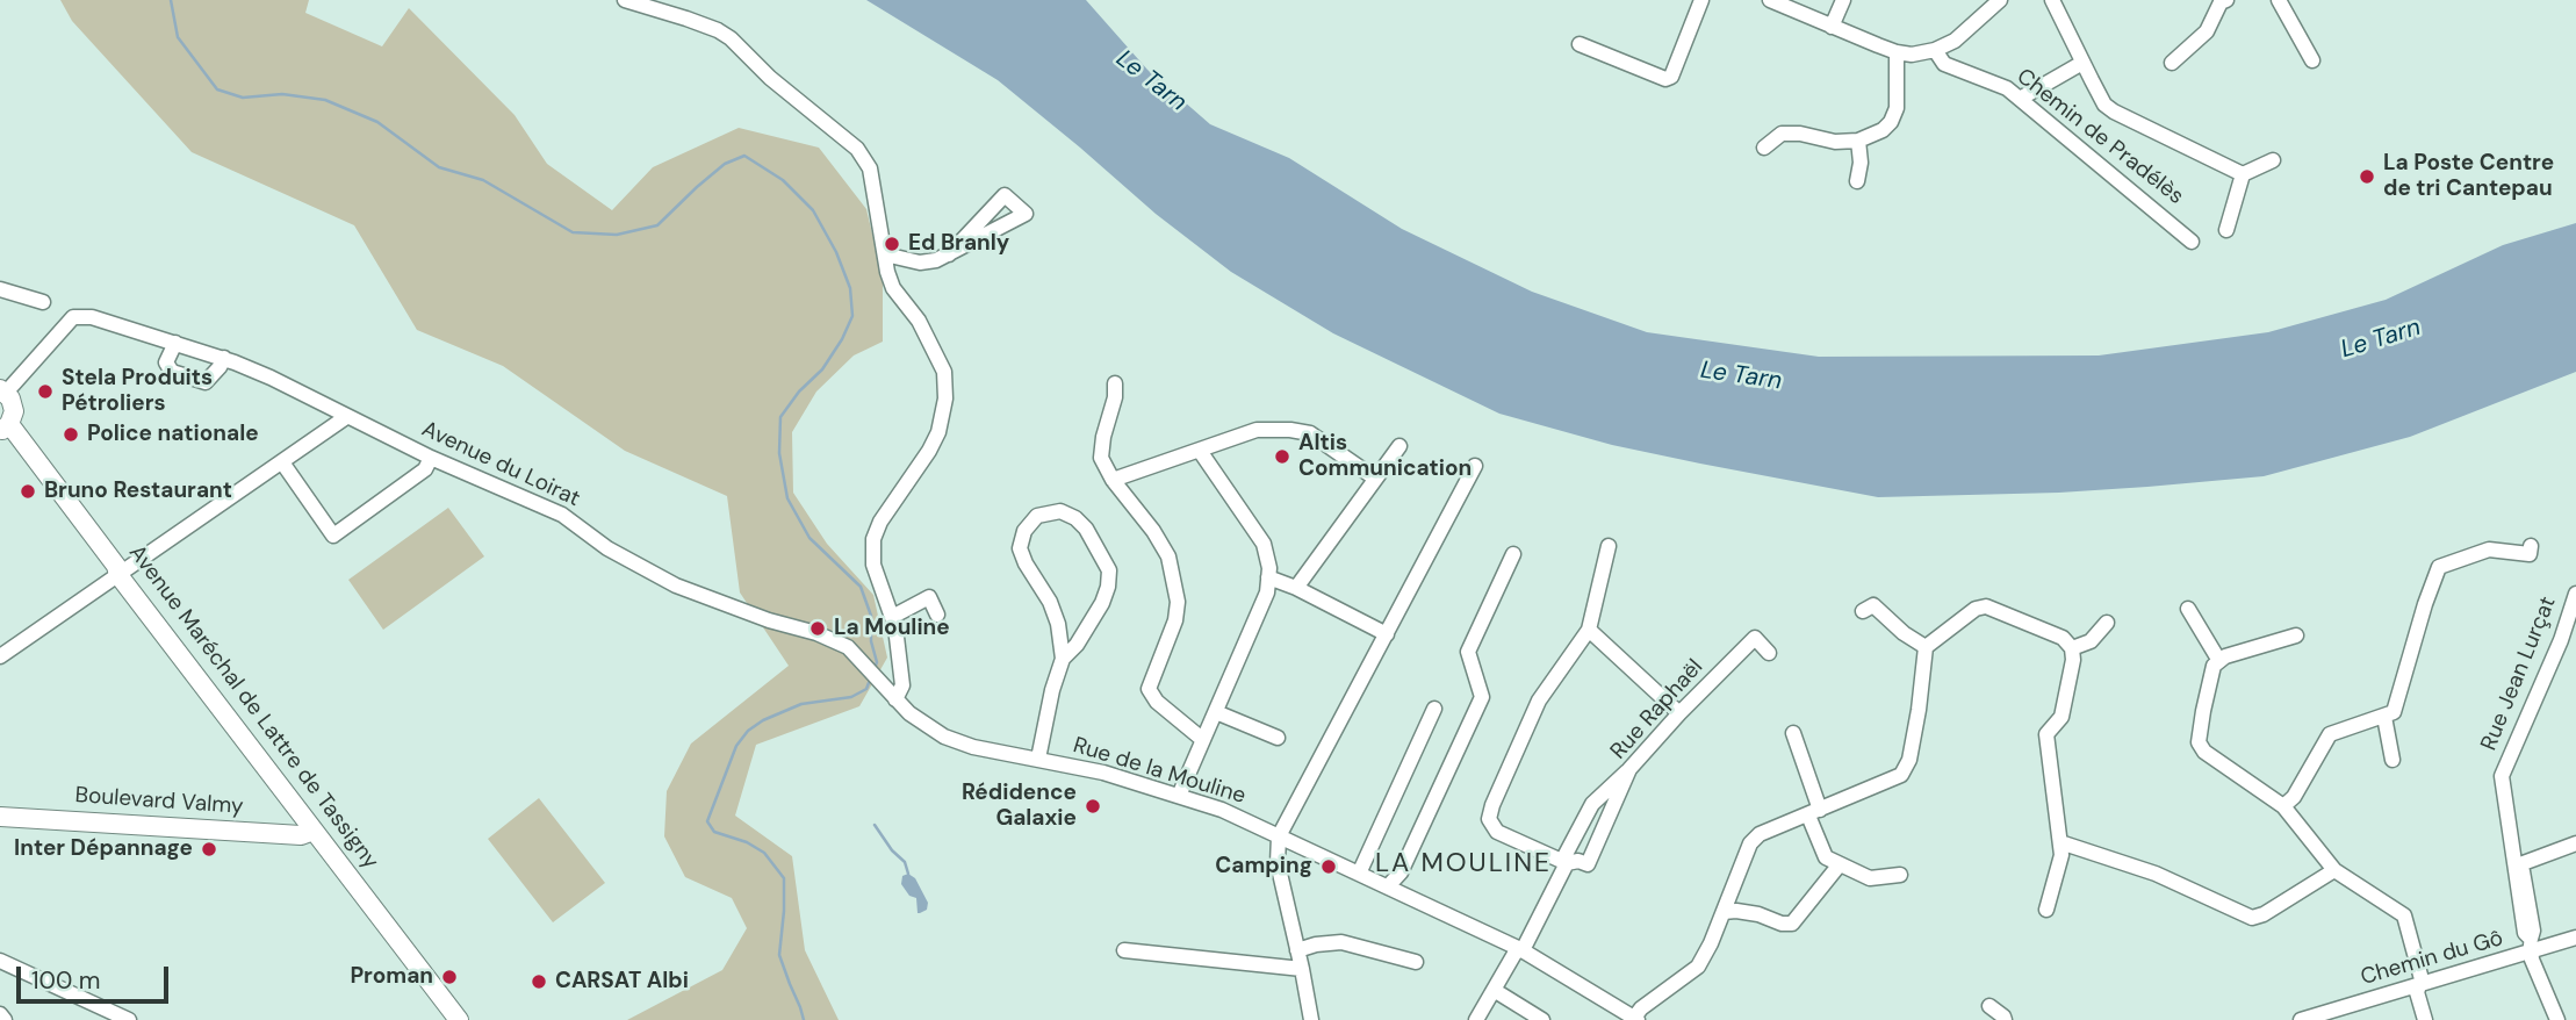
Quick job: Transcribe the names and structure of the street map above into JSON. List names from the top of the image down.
{
  "streets": {
    "main road": ["Avenue Maréchal de Lattre de Tassigny", "Boulevard Valmy"],
    "street": [
      "Chemin de Pradélès",
      "Avenue du Loirat",
      "Rue Jean Lurçat",
      "Rue Raphaël",
      "Rue de la Mouline",
      "Chemin du Gô"
    ]
  },
  "crossings": [
    ["Avenue du Loirat", "Rue de la Mouline"],
    ["Rue Jean Lurçat", "Chemin du Gô"],
    ["Avenue Maréchal de Lattre de Tassigny", "Boulevard Valmy"]
  ],
  "districts": ["LA MOULINE"],
  "water": ["Le Tarn"],
  "places": [
    "La Poste Centre de tri Cantepau",
    "Ed Branly",
    "Stela Produits Pétroliers",
    "Police nationale",
    "Altis Communication",
    "Bruno Restaurant",
    "La Mouline",
    "Rédidence Galaxie",
    "Inter Dépannage",
    "Camping",
    "Proman",
    "CARSAT Albi"
  ],
  "scale_bar": "100 m"
}
